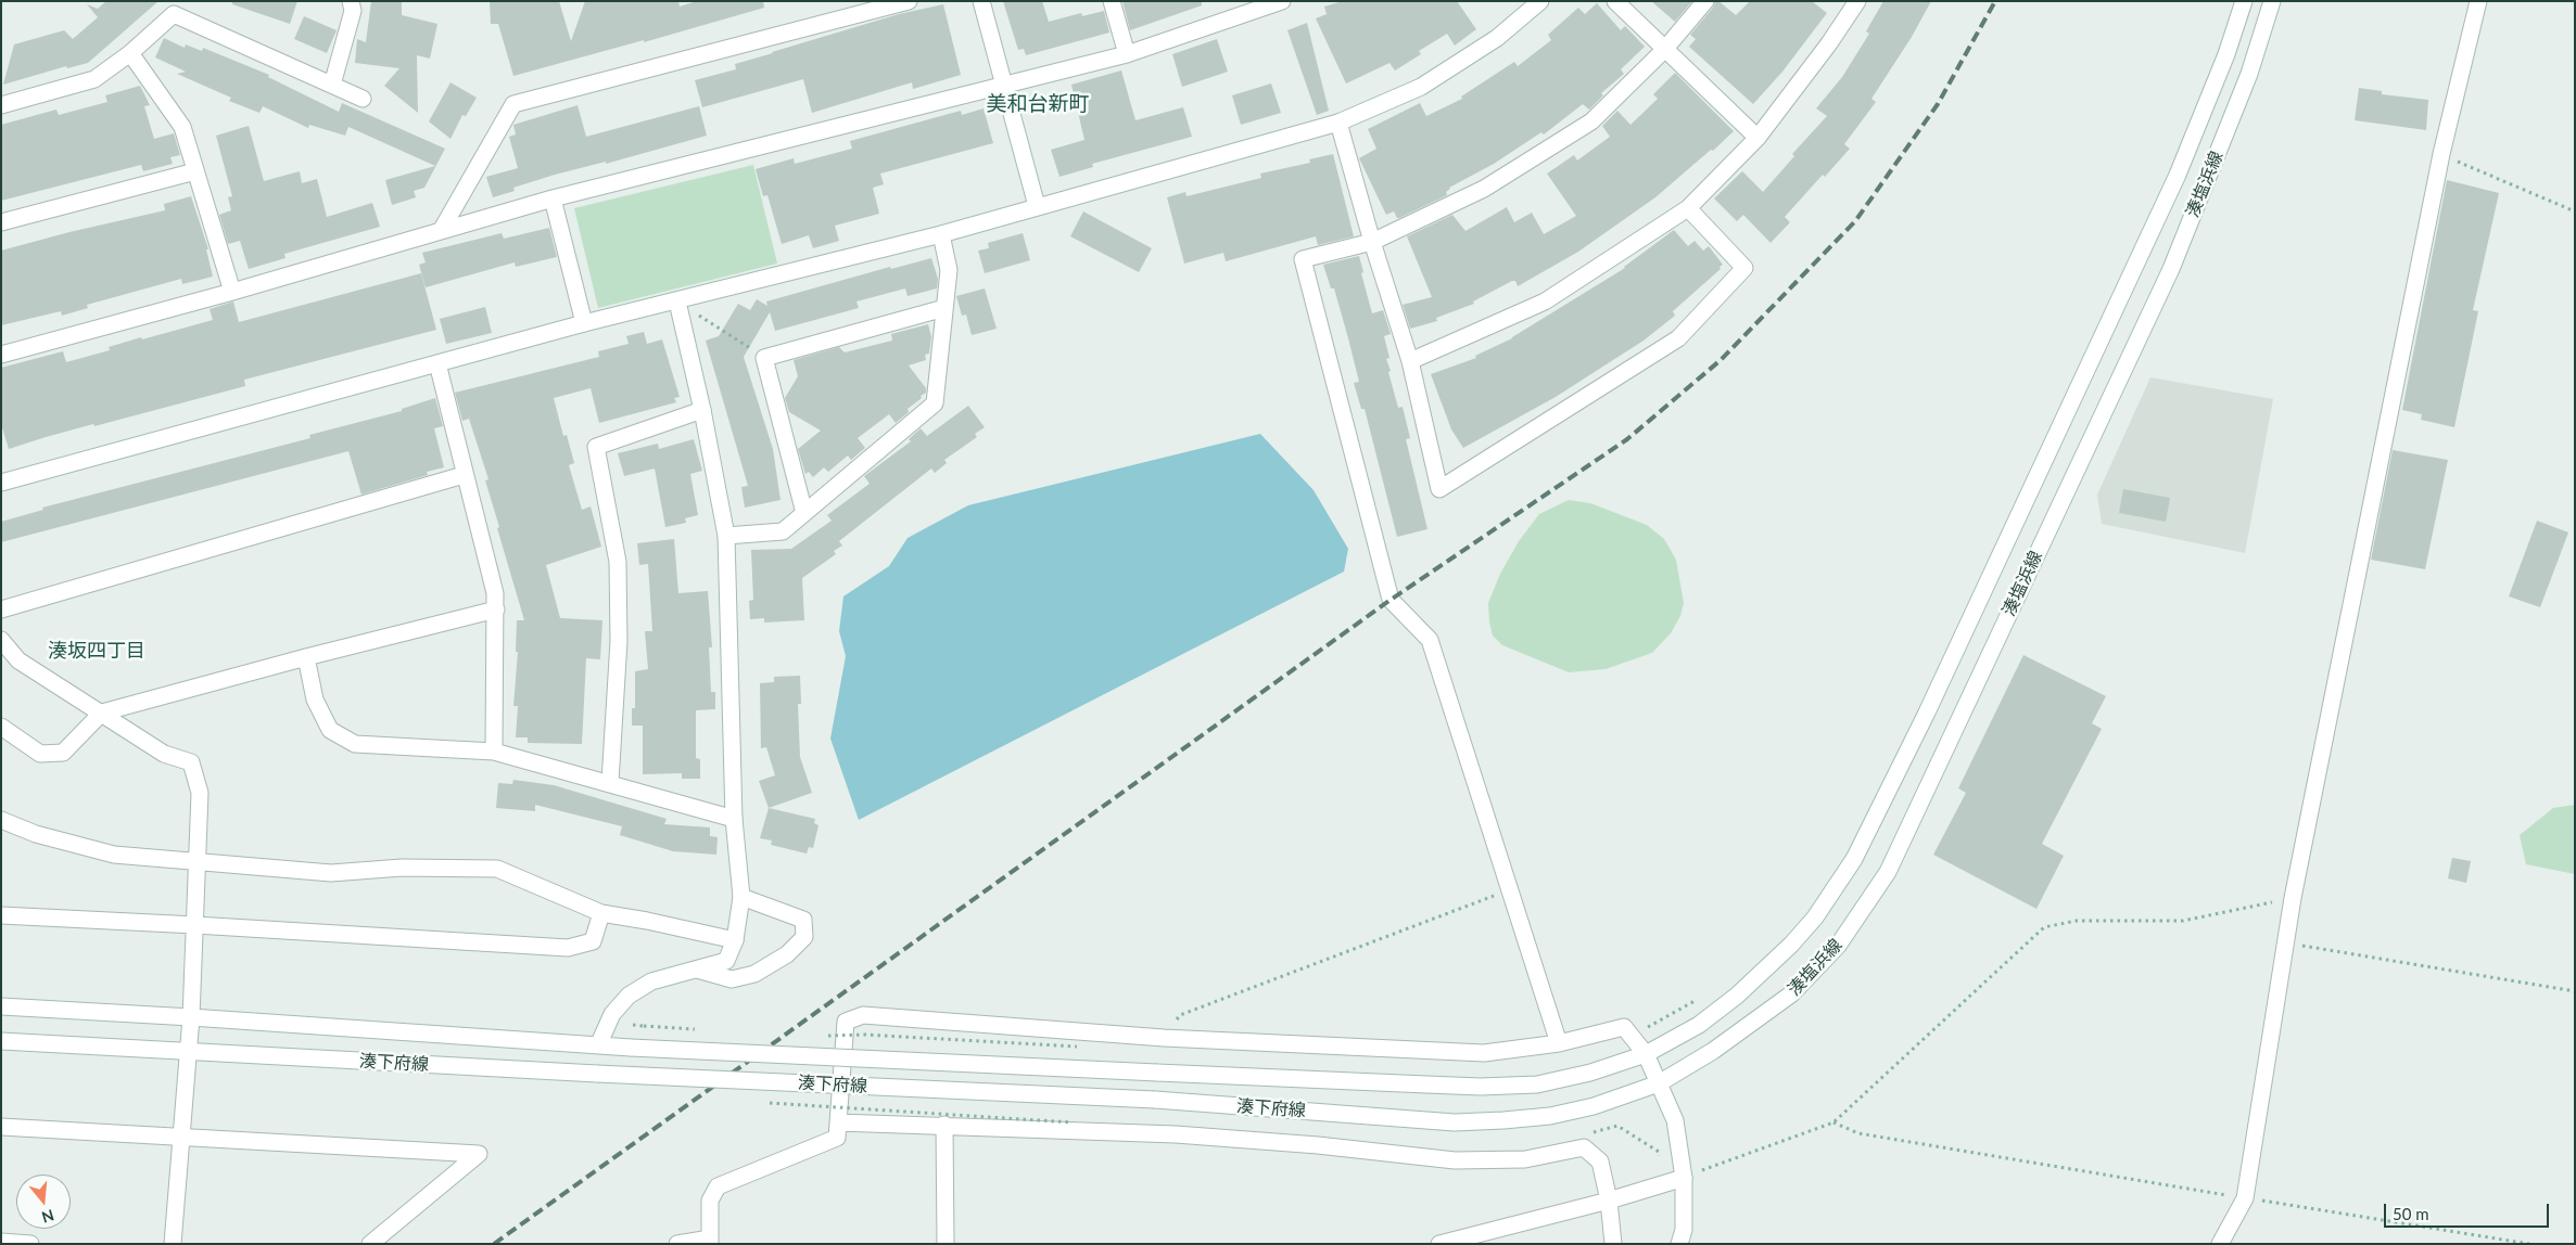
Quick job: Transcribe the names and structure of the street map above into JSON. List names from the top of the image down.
{
  "streets": {
    "street": ["湊塩浜線", "湊下府線"]
  },
  "crossings": [
    ["湊塩浜線", "湊下府線"]
  ],
  "districts": ["美和台新町", "湊坂四丁目"],
  "scale_bar": "50 m",
  "north": "bottom"
}
